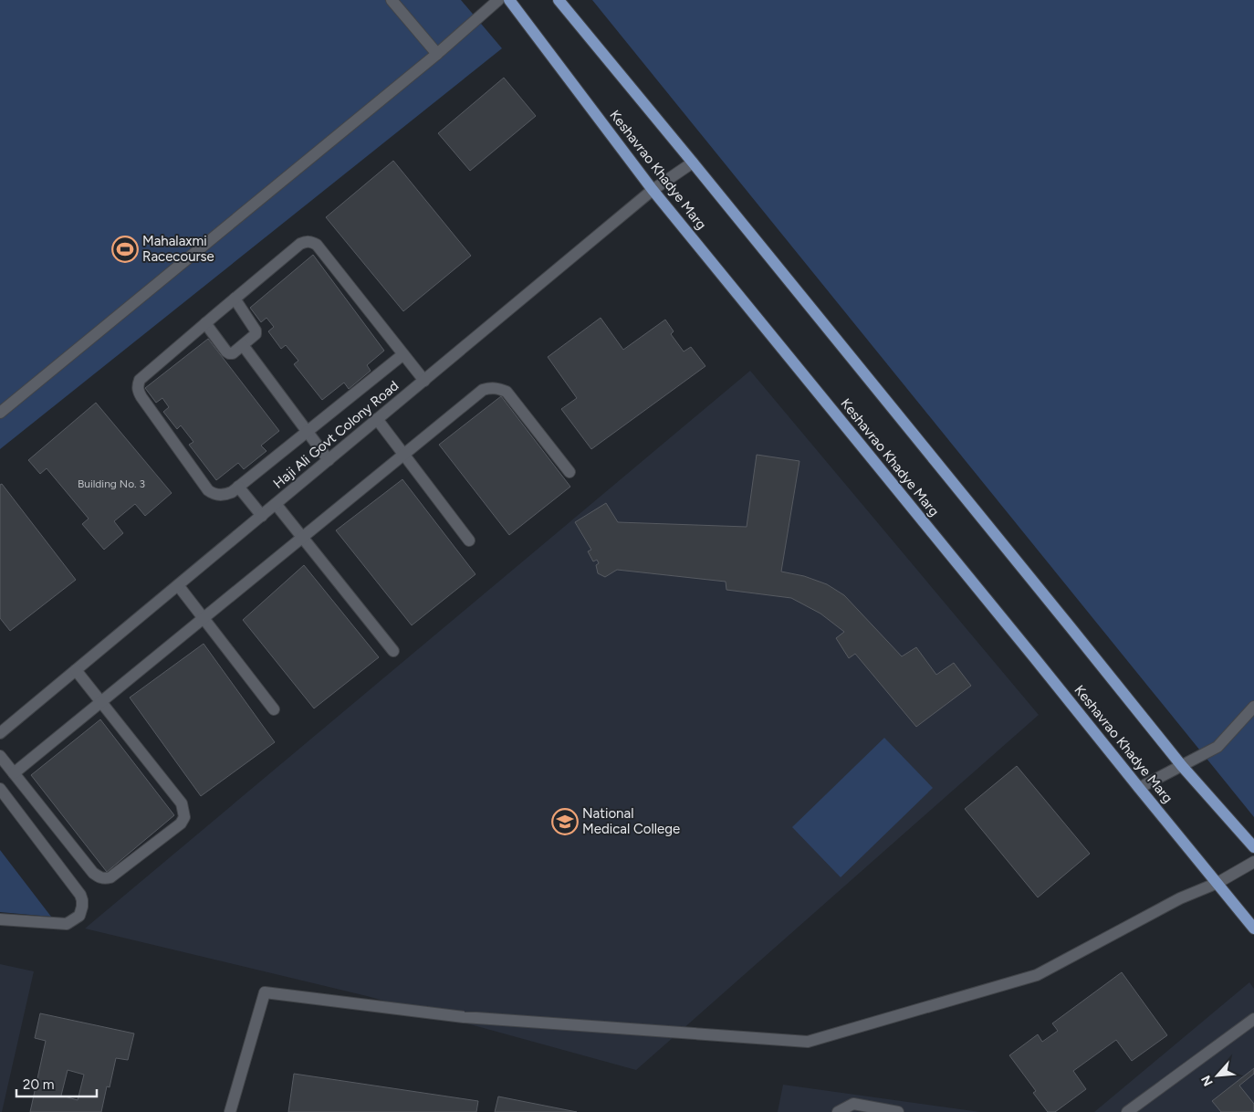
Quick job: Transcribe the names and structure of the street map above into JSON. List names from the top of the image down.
{
  "streets": {
    "main road": ["Keshavrao Khadye Marg"],
    "street": ["Haji Ali Govt Colony Road"]
  },
  "crossings": [
    ["Keshavrao Khadye Marg", "Haji Ali Govt Colony Road"]
  ],
  "places": {
    "sports": ["Mahalaxmi Racecourse"],
    "school or university": ["National Medical College"]
  },
  "house_numbers": ["Building No. 3"],
  "scale_bar": "20 m",
  "north": "bottom left"
}
